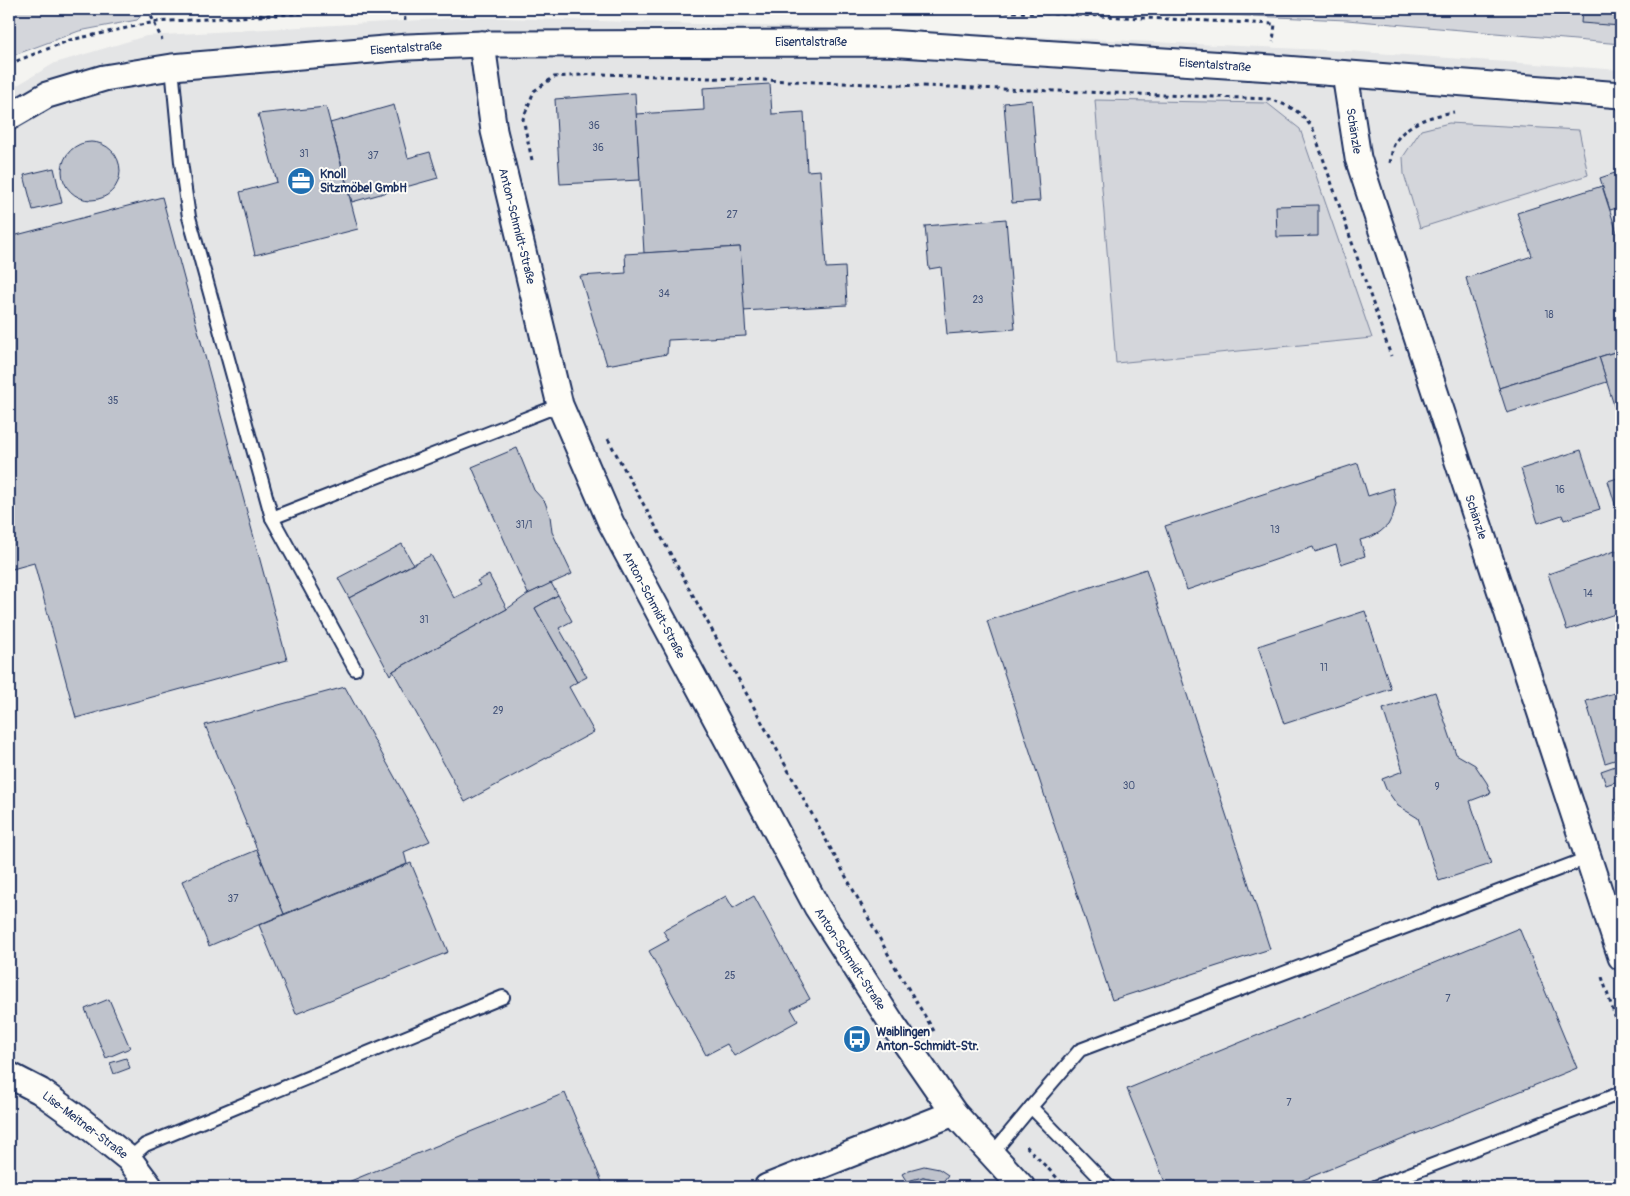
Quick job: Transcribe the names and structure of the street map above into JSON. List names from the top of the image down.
{
  "streets": {
    "street": [
      "Eisentalstraße",
      "Schänzle",
      "Anton-Schmidt-Straße",
      "Lise-Meitner-Straße"
    ]
  },
  "crossings": [
    ["Eisentalstraße", "Schänzle"],
    ["Eisentalstraße", "Anton-Schmidt-Straße"]
  ],
  "places": {
    "office": ["Knoll Sitzmöbel GmbH"],
    "bus stop": ["Waiblingen Anton-Schmidt-Str."]
  },
  "house_numbers": [
    "36",
    "36",
    "31",
    "37",
    "27",
    "34",
    "23",
    "18",
    "35",
    "16",
    "31/1",
    "13",
    "14",
    "31",
    "11",
    "29",
    "30",
    "9",
    "37",
    "25",
    "7",
    "7"
  ]
}
